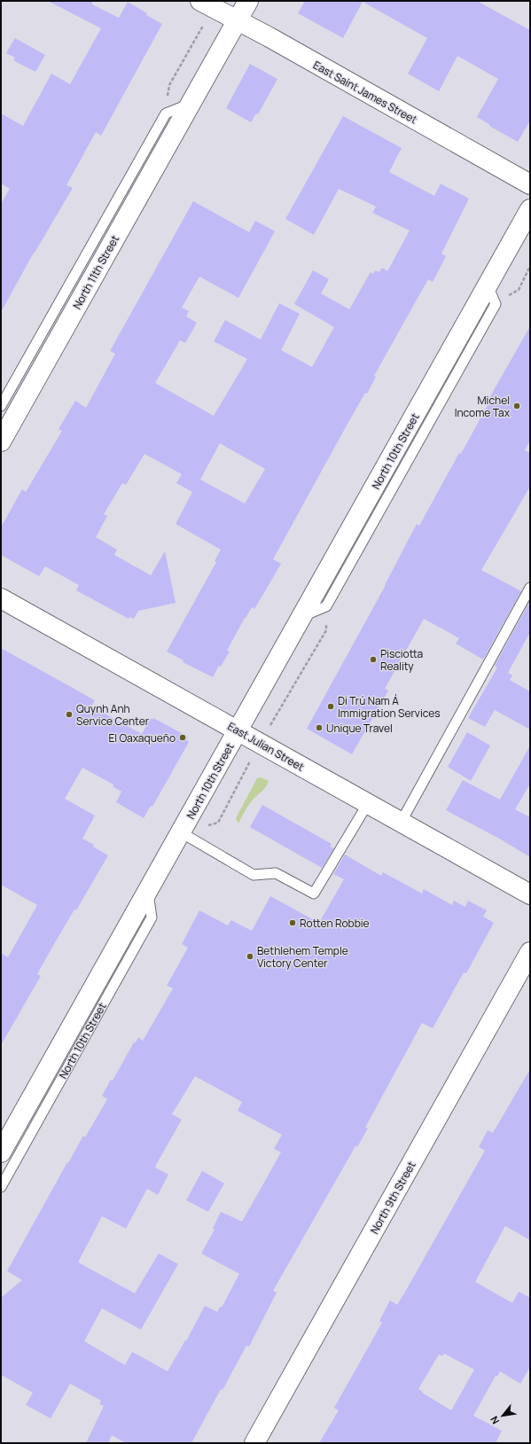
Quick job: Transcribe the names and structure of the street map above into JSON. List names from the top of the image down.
{
  "streets": {
    "main road": [
      "East Saint James Street",
      "North 11th Street",
      "North 10th Street",
      "East Julian Street",
      "North 9th Street"
    ]
  },
  "crossings": [
    ["East Saint James Street", "North 11th Street"],
    ["North 10th Street", "East Julian Street"]
  ],
  "places": [
    "Michel Income Tax",
    "Pisciotta Reality",
    "Di Trú Nam Á Immigration Services",
    "Quynh Anh Service Center",
    "Unique Travel",
    "El Oaxaqueño",
    "Rotten Robbie",
    "Bethlehem Temple Victory Center"
  ],
  "north": "bottom left"
}
